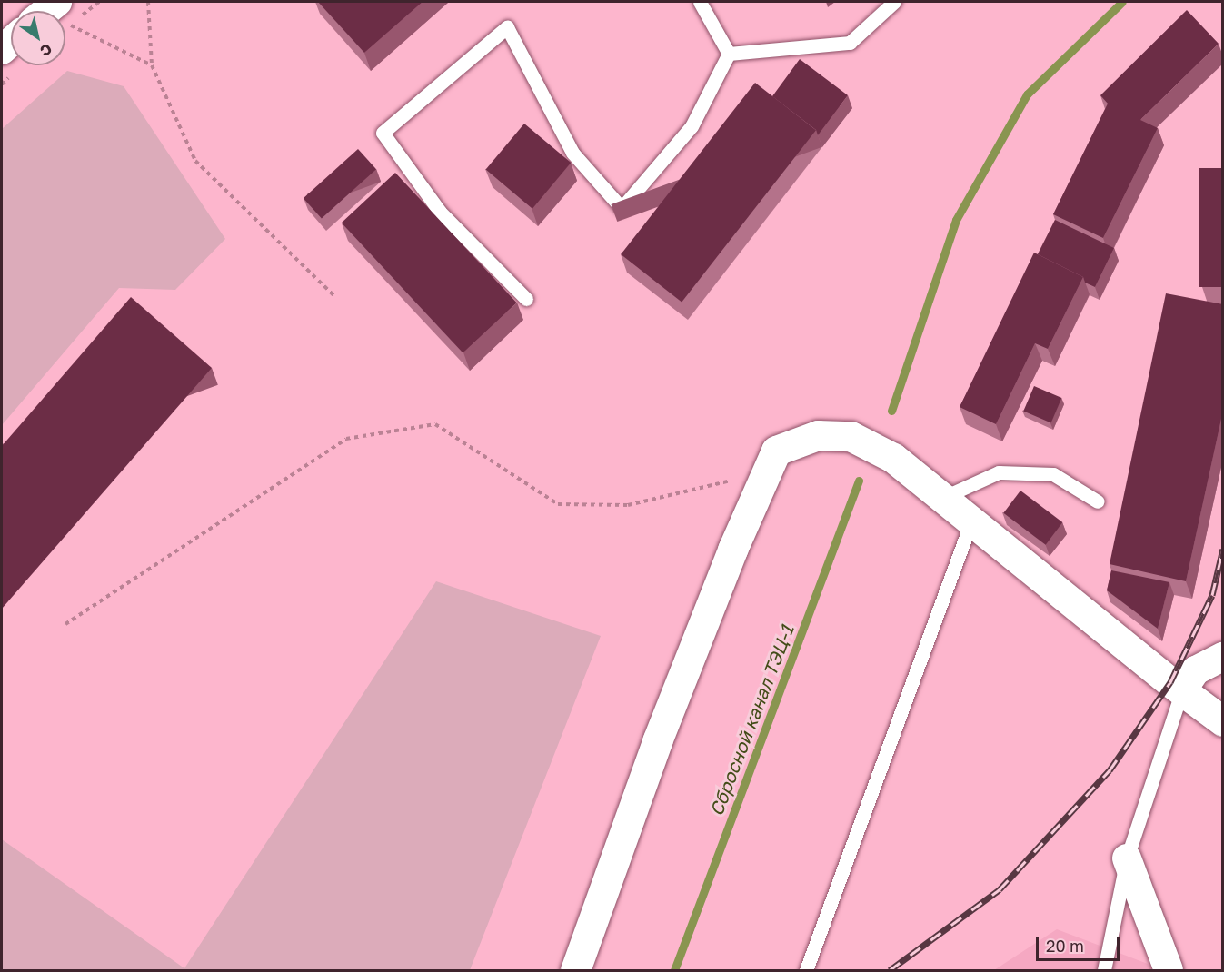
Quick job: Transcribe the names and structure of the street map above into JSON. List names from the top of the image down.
{
  "water": ["Сбросной канал ТЭЦ-1"],
  "scale_bar": "20 m",
  "north": "bottom right"
}
